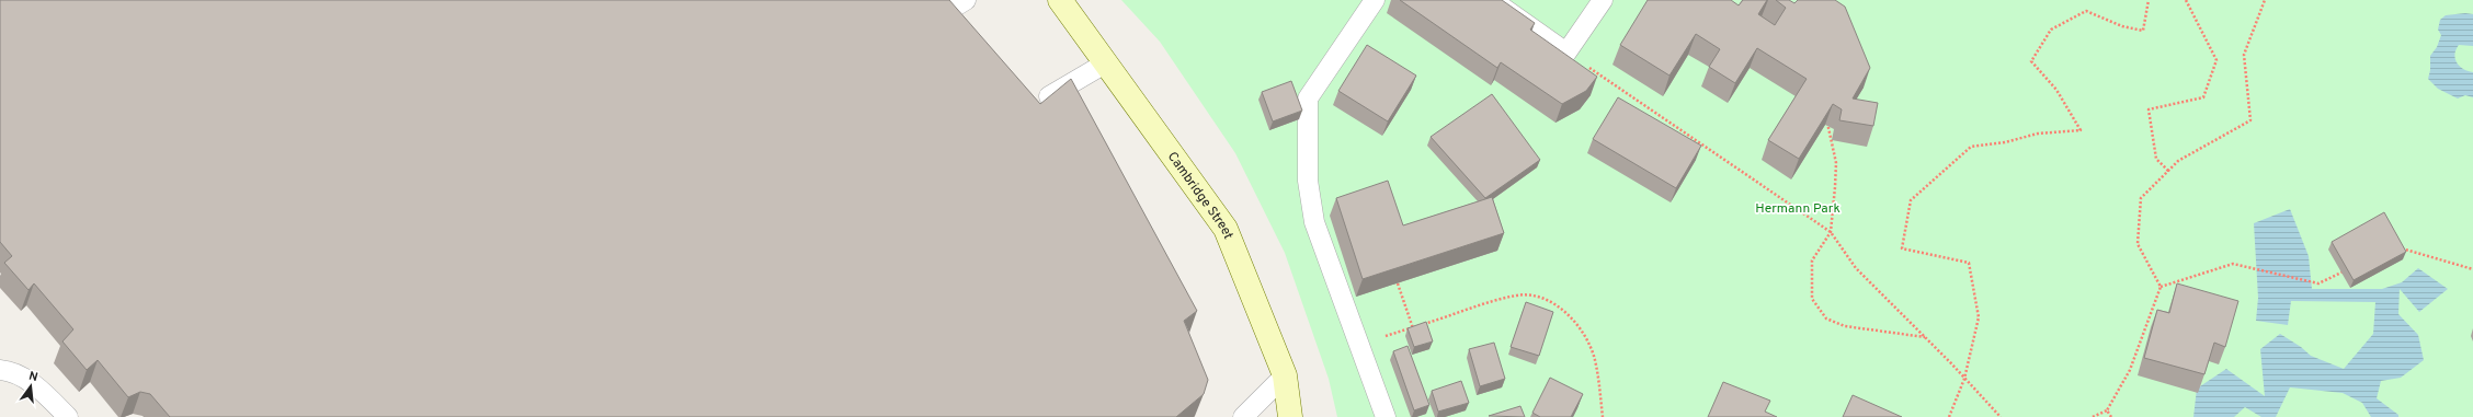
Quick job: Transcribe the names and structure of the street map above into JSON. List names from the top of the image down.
{
  "streets": {
    "street": ["Cambridge Street"]
  },
  "parks": ["Hermann Park"],
  "north": "top"
}
